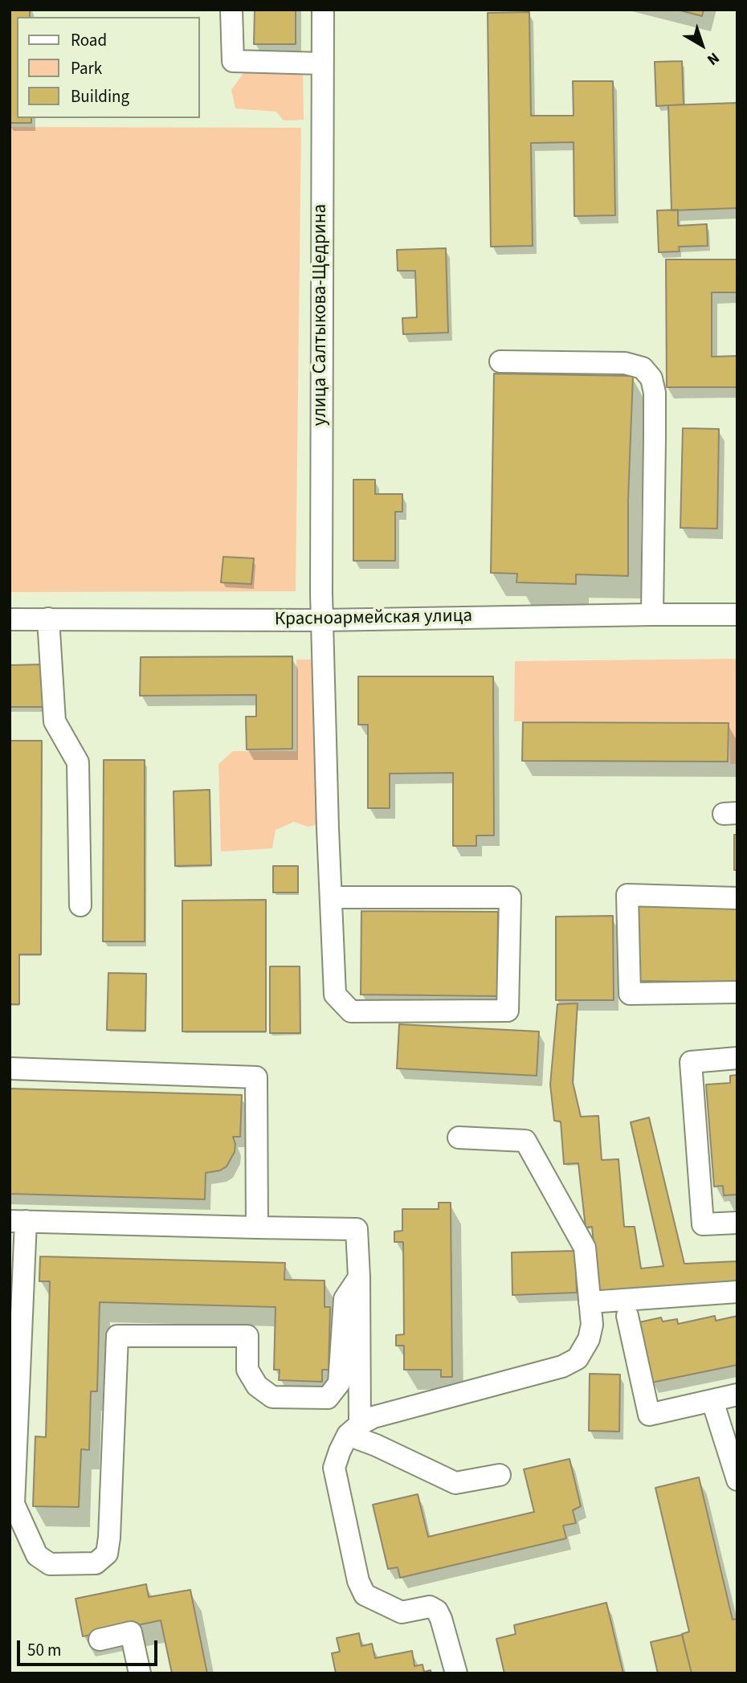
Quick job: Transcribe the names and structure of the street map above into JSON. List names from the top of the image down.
{
  "streets": {
    "street": ["улица Салтыкова-Щедрина", "Красноармейская улица"]
  },
  "crossings": [
    ["улица Салтыкова-Щедрина", "Красноармейская улица"]
  ],
  "legend": ["Road", "Park", "Building"],
  "scale_bar": "50 m",
  "north": "bottom right"
}
